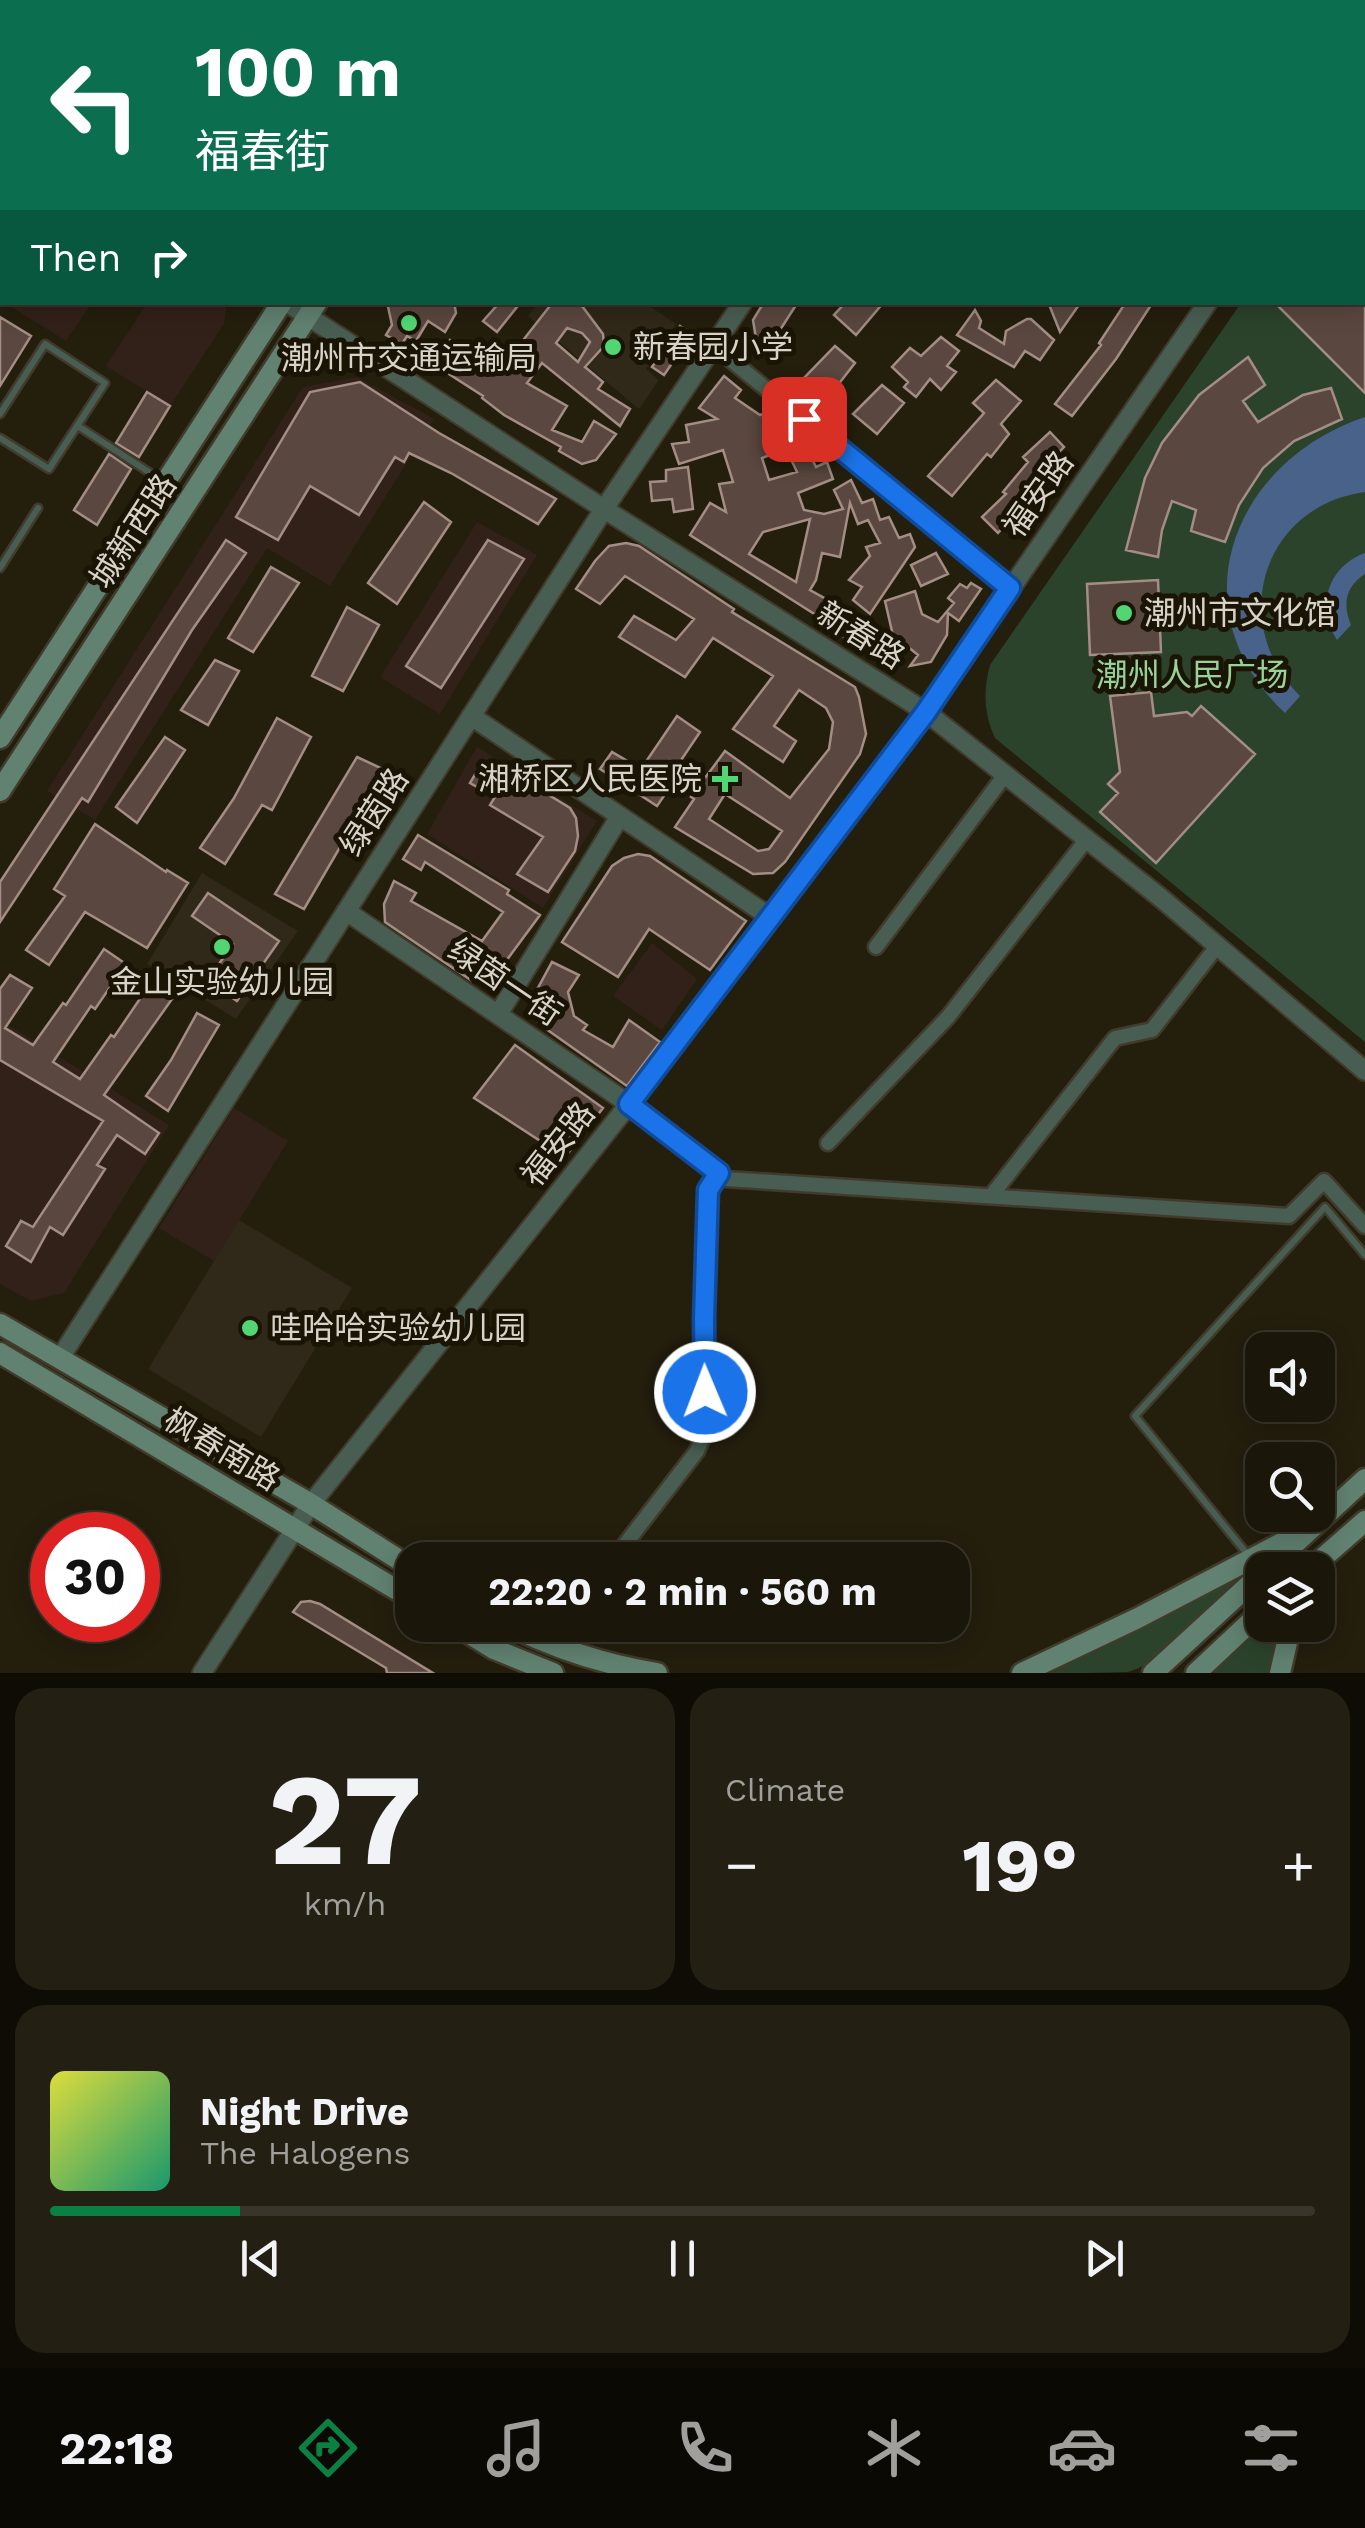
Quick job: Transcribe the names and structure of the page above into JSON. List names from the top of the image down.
{
  "streets": {
    "main road": ["城新西路", "枫春南路"],
    "street": [
      "福安路",
      "新春路",
      "绿茵路",
      "绿茵一街"
    ]
  },
  "crossings": [
    ["福安路", "新春路"],
    ["福安路", "绿茵一街"],
    ["福安路", "枫春南路"],
    ["城新西路", "新春路"],
    ["新春路", "绿茵路"],
    ["绿茵路", "绿茵一街"],
    ["绿茵路", "枫春南路"]
  ],
  "parks": ["潮州人民广场"],
  "places": {
    "other": [
      "潮州市交通运输局",
      "新春园小学",
      "潮州市文化馆",
      "金山实验幼儿园",
      "哇哈哈实验幼儿园"
    ],
    "health": ["湘桥区人民医院"]
  },
  "page": {
    "turn": ["100 m", "福春街"],
    "then": "Then",
    "limit": "30",
    "trip": "22:20 · 2 min · 560 m",
    "tile": [
      ["27", "km/h"],
      "Climate"
    ],
    "heat": ["−", "19°", "+"],
    "song": ["Night Drive", "The Halogens"],
    "tabs": "22:18"
  }
}
